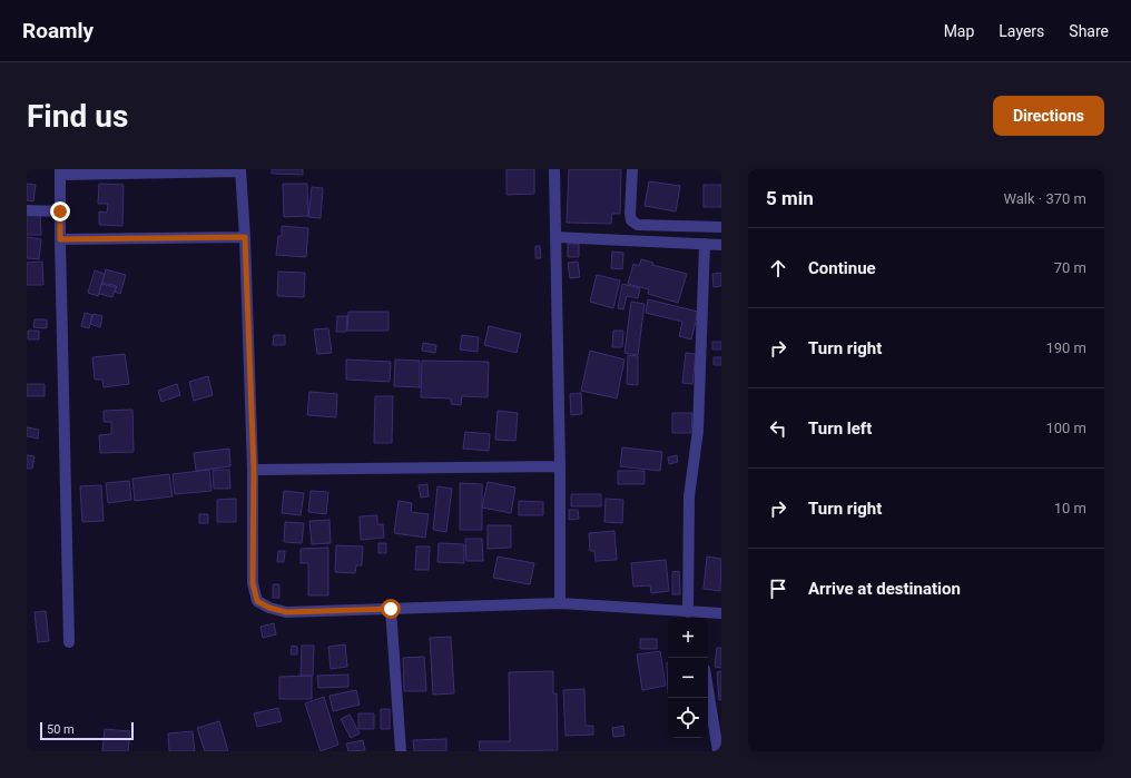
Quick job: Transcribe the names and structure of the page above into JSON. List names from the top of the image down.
{
  "scale_bar": "50 m",
  "page": {
    "header": "Roamly",
    "nav": ["Map", "Layers", "Share"],
    "buttons": "Directions",
    "title": "Find us",
    "heading": ["5 min", "Walk · 370 m"],
    "list": [
      ["Continue", "70 m"],
      ["Turn right", "190 m"],
      ["Turn left", "100 m"],
      ["Turn right", "10 m"],
      "Arrive at destination"
    ],
    "map_buttons": ["+", "−"],
    "scale": "50 m"
  }
}
